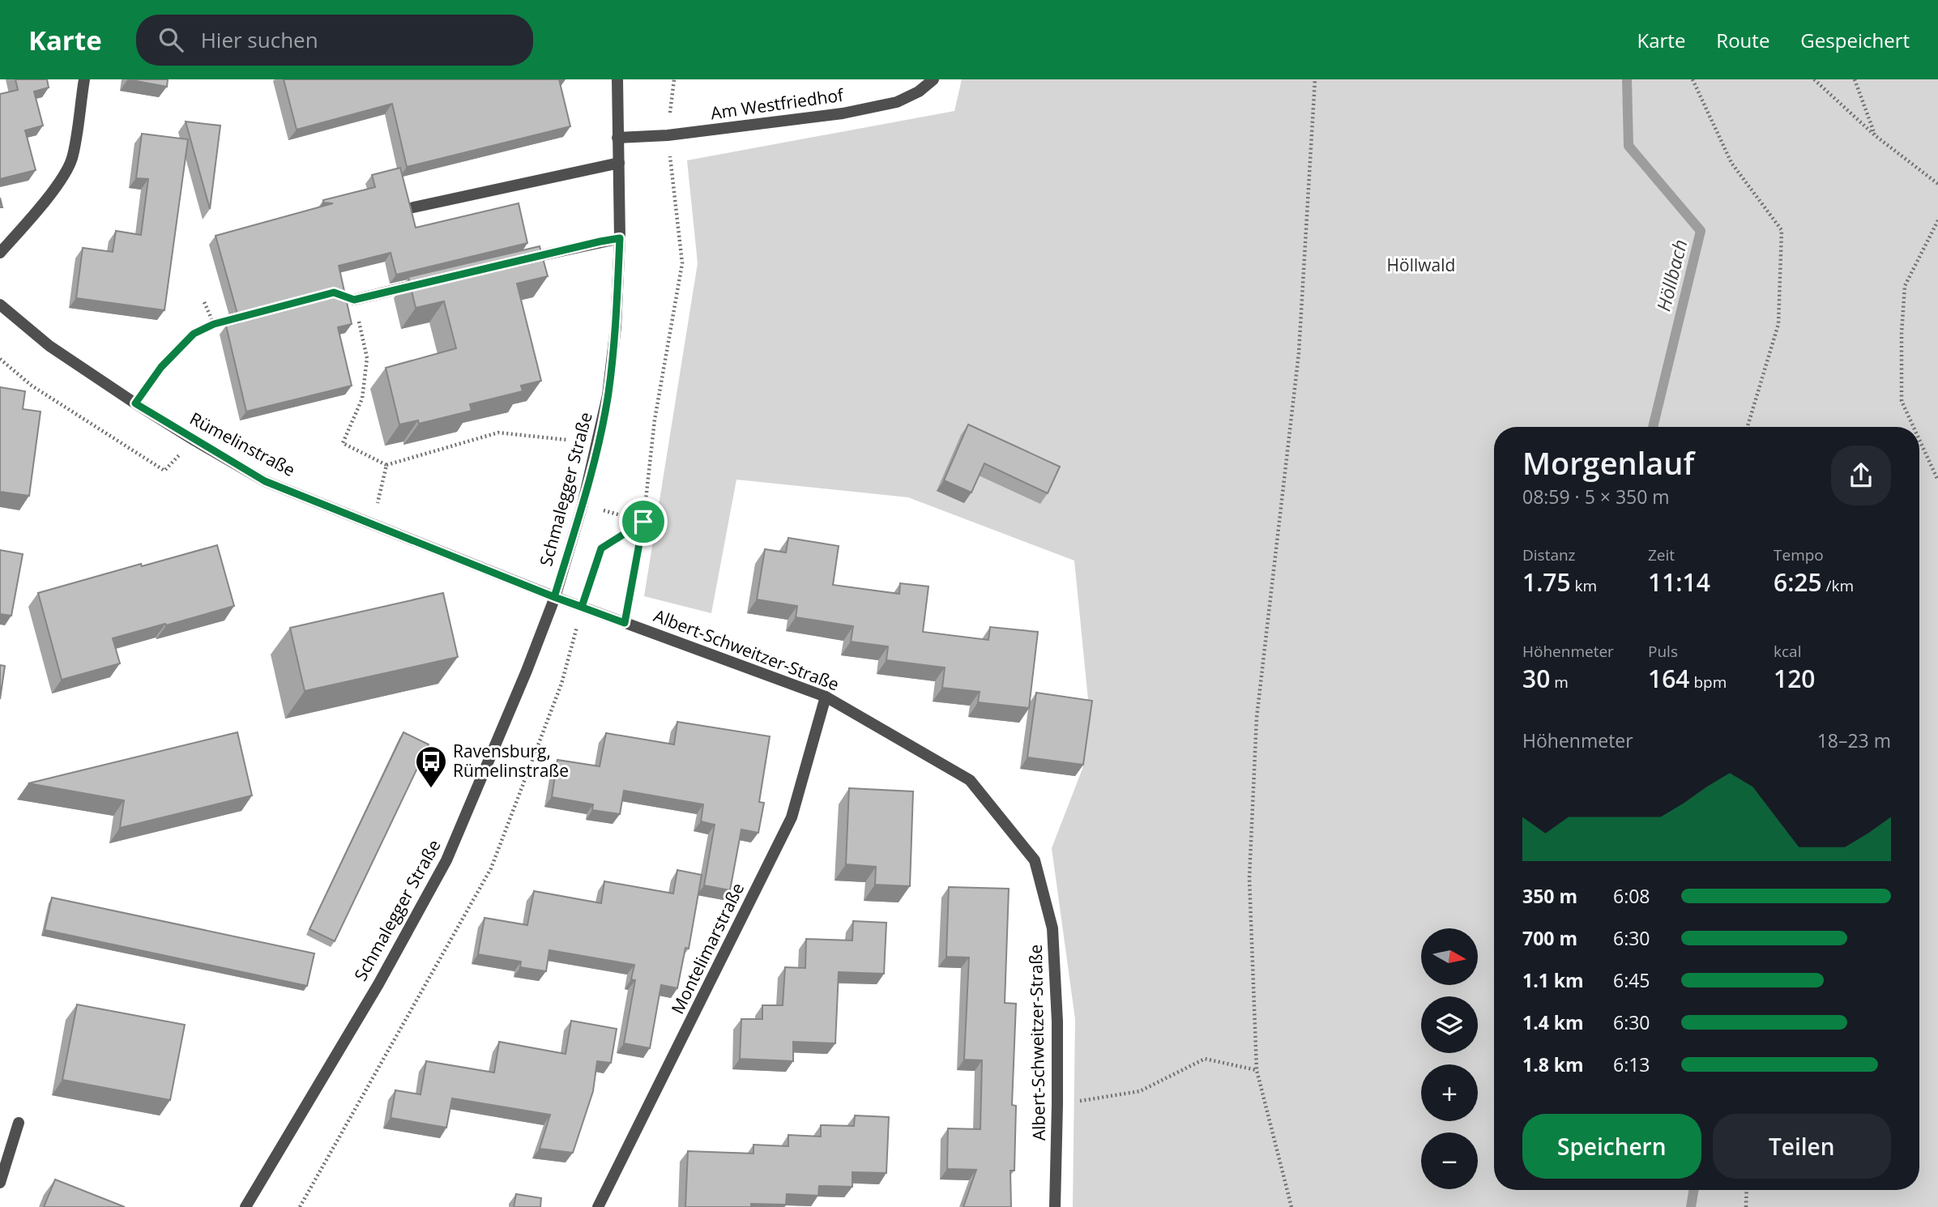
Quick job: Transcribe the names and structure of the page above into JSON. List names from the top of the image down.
{
  "streets": {
    "street": [
      "Am Westfriedhof",
      "Rümelinstraße",
      "Schmalegger Straße",
      "Albert-Schweitzer-Straße",
      "Montelimarstraße"
    ]
  },
  "crossings": [
    ["Am Westfriedhof", "Schmalegger Straße"],
    ["Rümelinstraße", "Schmalegger Straße"],
    ["Rümelinstraße", "Albert-Schweitzer-Straße"],
    ["Schmalegger Straße", "Albert-Schweitzer-Straße"],
    ["Albert-Schweitzer-Straße", "Montelimarstraße"]
  ],
  "water": ["Höllbach"],
  "parks": ["Höllwald"],
  "places": {
    "bus stop": ["Ravensburg, Rümelinstraße"]
  },
  "north": "right",
  "page": {
    "header": "Karte",
    "search": "Hier suchen",
    "nav": ["Karte", "Route", "Gespeichert"],
    "heading": ["Morgenlauf", "08:59 · 5 × 350 m"],
    "stats": [
      ["Distanz", "1.75 km"],
      ["Zeit", "11:14"],
      ["Tempo", "6:25 /km"],
      ["Höhenmeter", "30 m"],
      ["Puls", "164 bpm"],
      ["kcal", "120"]
    ],
    "chart": ["Höhenmeter", "18–23 m"],
    "list": [
      {
        "name": "350 m",
        "note": "6:08"
      },
      {
        "name": "700 m",
        "note": "6:30"
      },
      {
        "name": "1.1 km",
        "note": "6:45"
      },
      {
        "name": "1.4 km",
        "note": "6:30"
      },
      {
        "name": "1.8 km",
        "note": "6:13"
      }
    ],
    "map_buttons": ["+", "−"],
    "buttons": ["Speichern", "Teilen"]
  }
}
